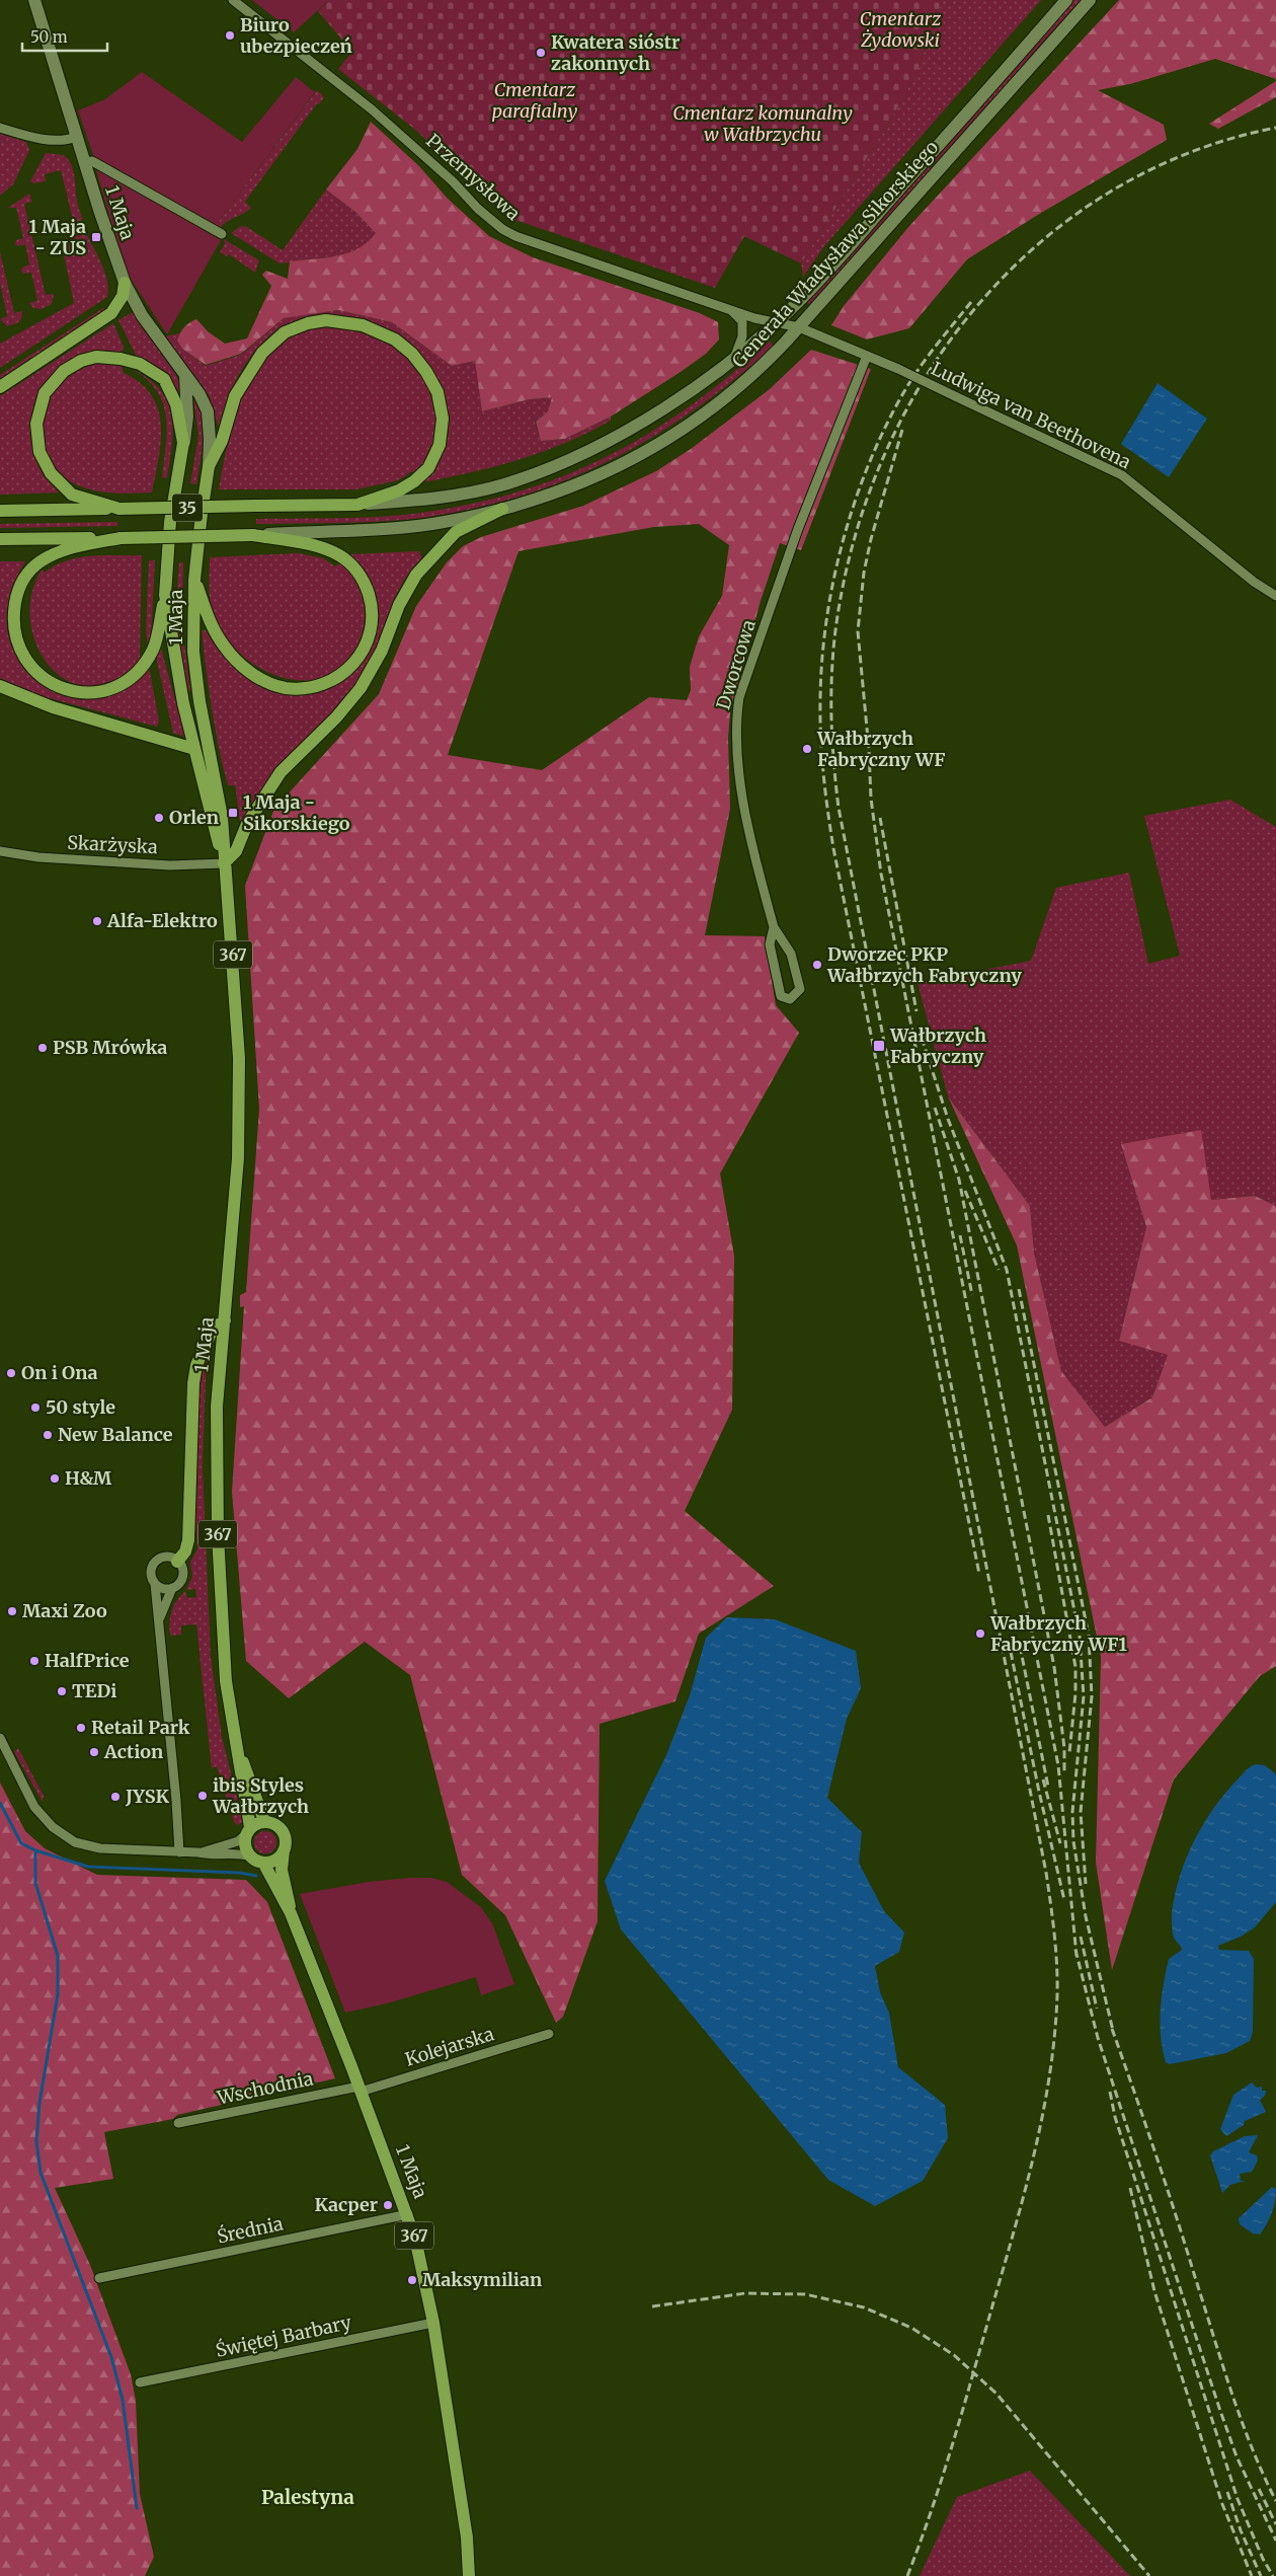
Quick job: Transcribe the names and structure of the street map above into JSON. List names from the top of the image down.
{
  "streets": {
    "main road": [
      "1 Maja",
      "Generała Władysława Sikorskiego",
      "35",
      "367"
    ],
    "street": [
      "Przemysłowa",
      "Ludwiga van Beethovena",
      "Dworcowa",
      "Skarżyska",
      "Kolejarska",
      "Wschodnia",
      "Średnia",
      "Świętej Barbary"
    ]
  },
  "crossings": [
    ["Przemysłowa", "Generała Władysława Sikorskiego"],
    ["Przemysłowa", "Ludwiga van Beethovena"],
    ["1 Maja", "Skarżyska"],
    ["1 Maja", "367"],
    ["1 Maja", "Kolejarska"],
    ["1 Maja", "Wschodnia"],
    ["1 Maja", "Średnia"],
    ["1 Maja", "Świętej Barbary"],
    ["Generała Władysława Sikorskiego", "Ludwiga van Beethovena"],
    ["Ludwiga van Beethovena", "Dworcowa"],
    ["Kolejarska", "Wschodnia"]
  ],
  "districts": ["Palestyna"],
  "parks": ["Cmentarz Żydowski", "Cmentarz parafialny", "Cmentarz komunalny w Wałbrzychu"],
  "places": {
    "other": [
      "Biuro ubezpieczeń",
      "Kwatera sióstr zakonnych",
      "Wałbrzych Fabryczny WF",
      "Orlen",
      "Alfa-Elektro",
      "Dworzec PKP Wałbrzych Fabryczny",
      "PSB Mrówka",
      "On i Ona",
      "50 style",
      "New Balance",
      "H&M",
      "Maxi Zoo",
      "Wałbrzych Fabryczny WF1",
      "HalfPrice",
      "TEDi",
      "Retail Park",
      "Action",
      "ibis Styles Wałbrzych",
      "JYSK",
      "Kacper",
      "Maksymilian"
    ],
    "transit": ["1 Maja - ZUS", "1 Maja - Sikorskiego", "Wałbrzych Fabryczny"]
  },
  "scale_bar": "50 m"
}
